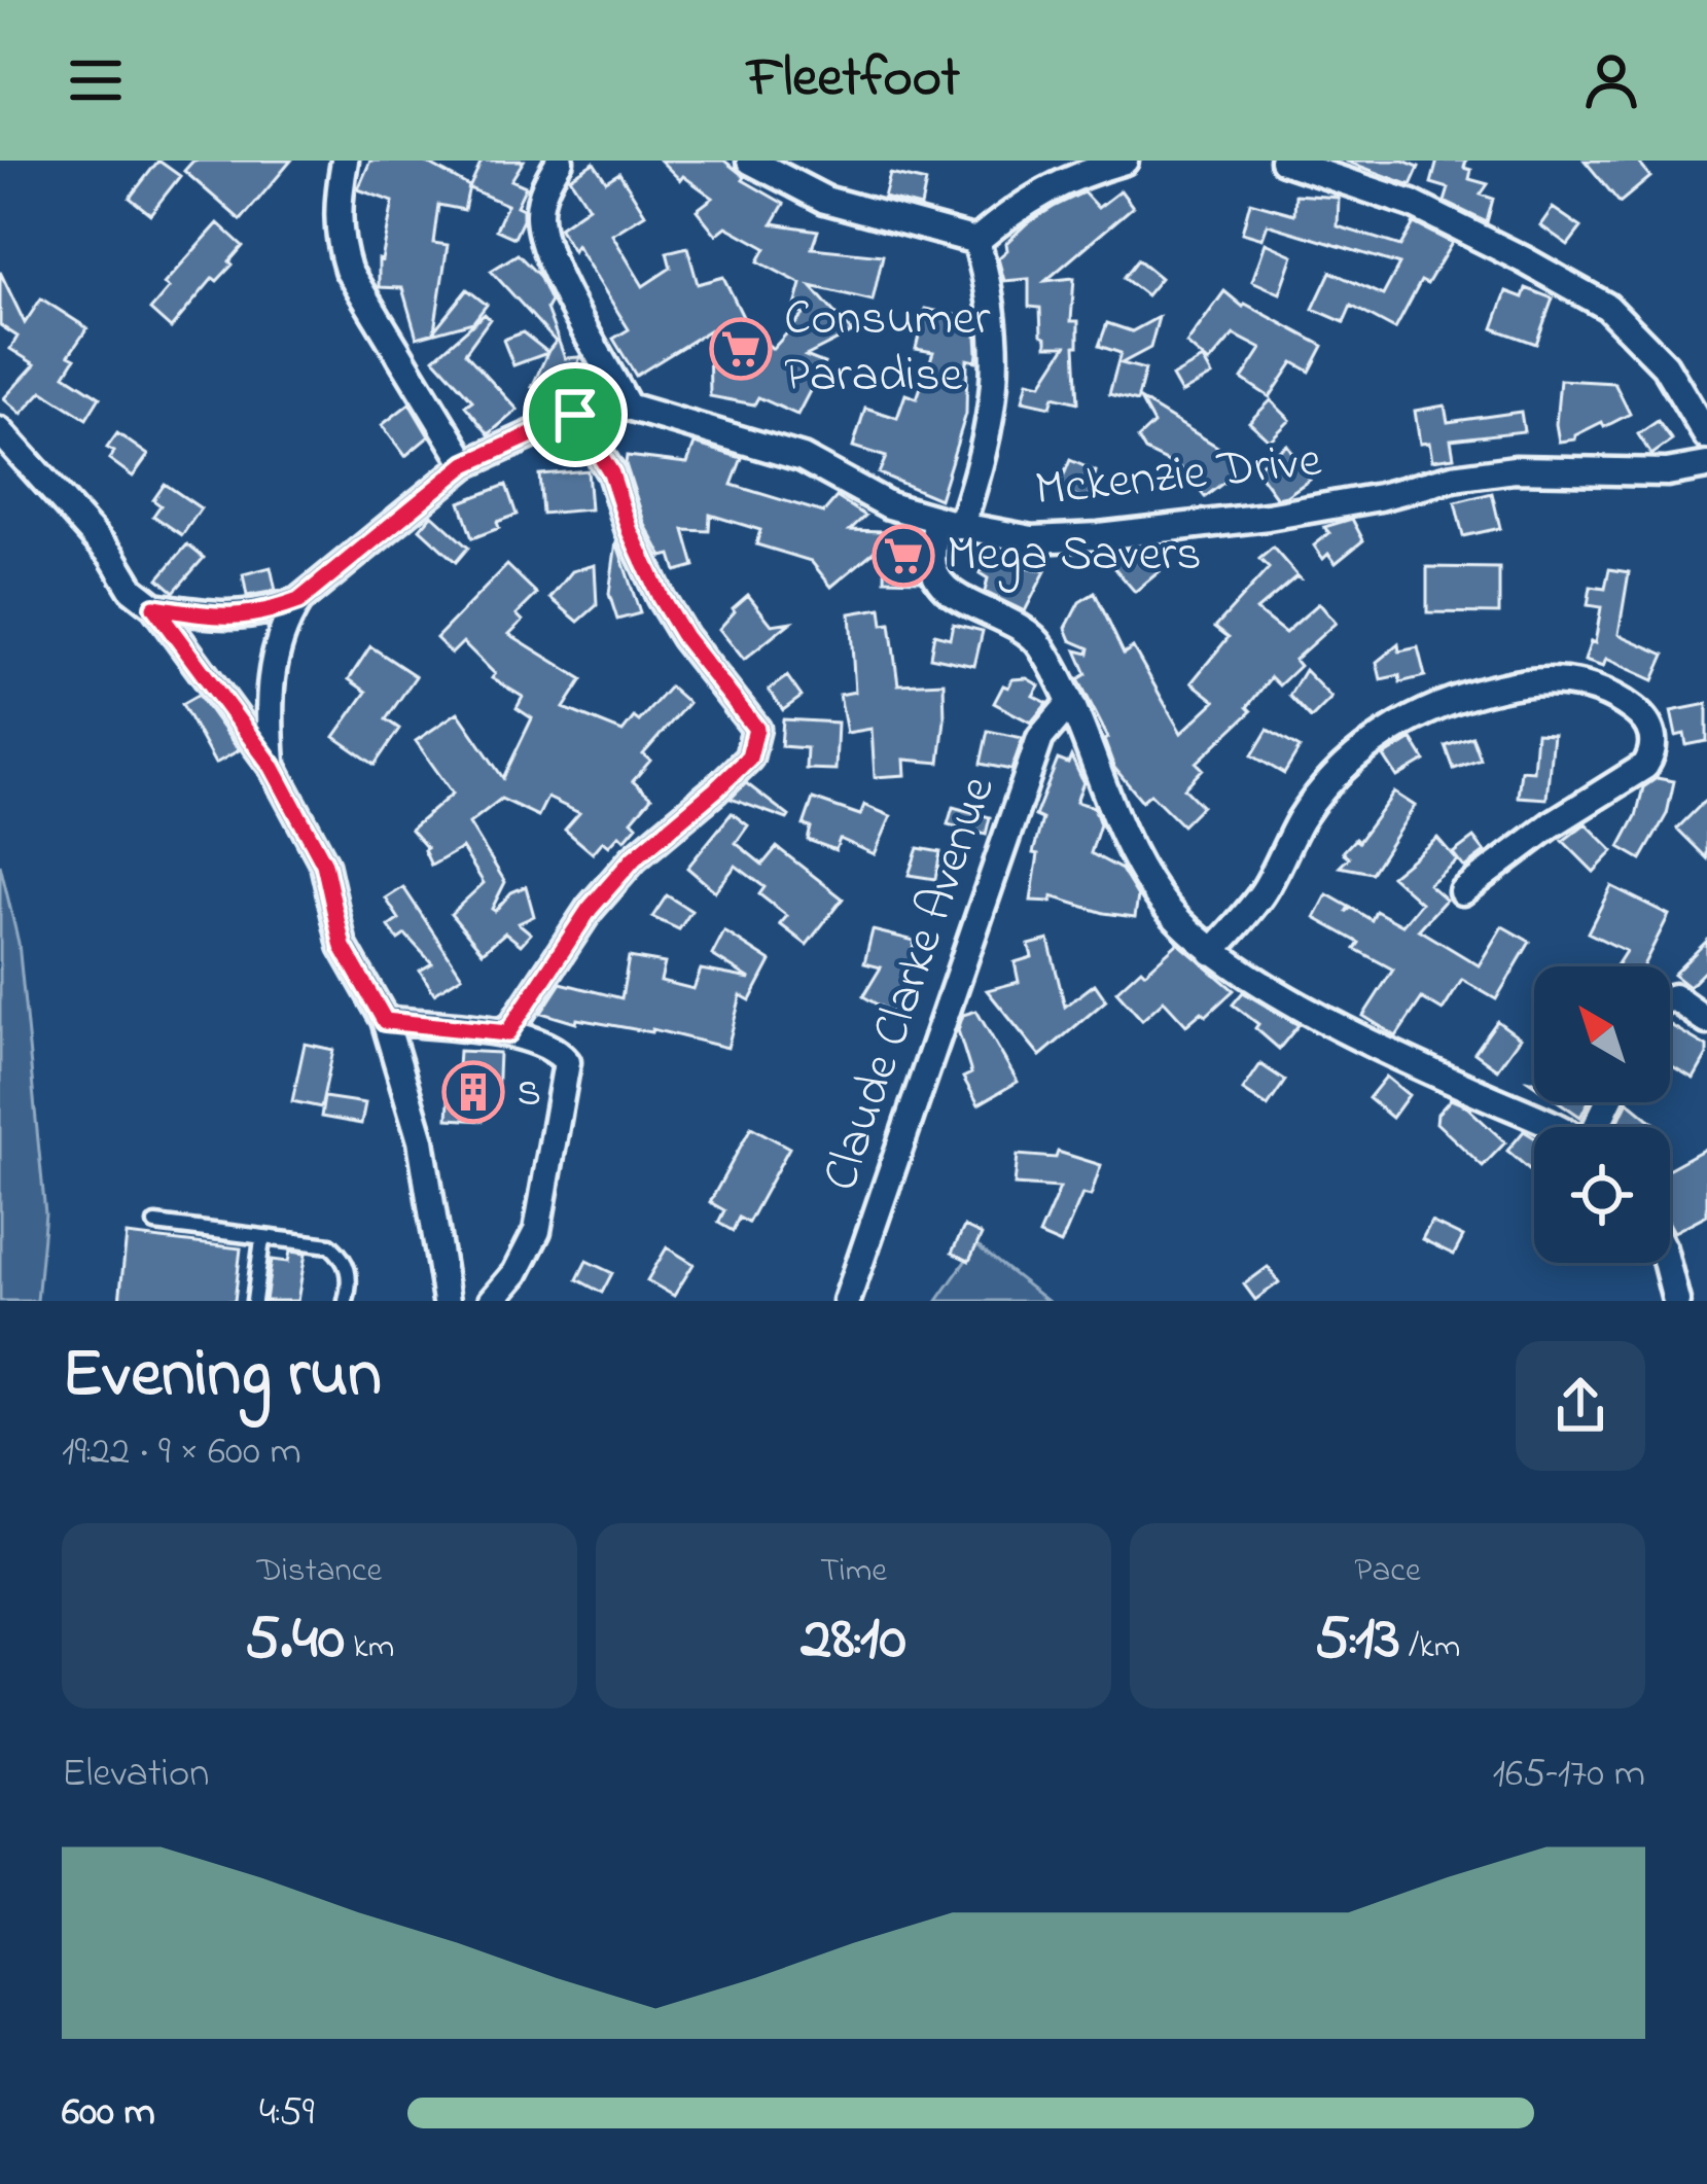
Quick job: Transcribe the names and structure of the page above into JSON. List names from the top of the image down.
{
  "streets": {
    "street": ["Mckenzie Drive", "Claude Clarke Avenue"]
  },
  "places": {
    "supermarket": ["Consumer Paradise", "Mega Savers"],
    "building": ["s"]
  },
  "north": "top left",
  "page": {
    "header": "Fleetfoot",
    "heading": ["Evening run", "19:22 · 9 × 600 m"],
    "stats": [
      ["Distance", "5.40 km"],
      ["Time", "28:10"],
      ["Pace", "5:13 /km"]
    ],
    "chart": ["Elevation", "165–170 m"],
    "list": [
      {
        "name": "600 m",
        "note": "4:59"
      }
    ]
  }
}
